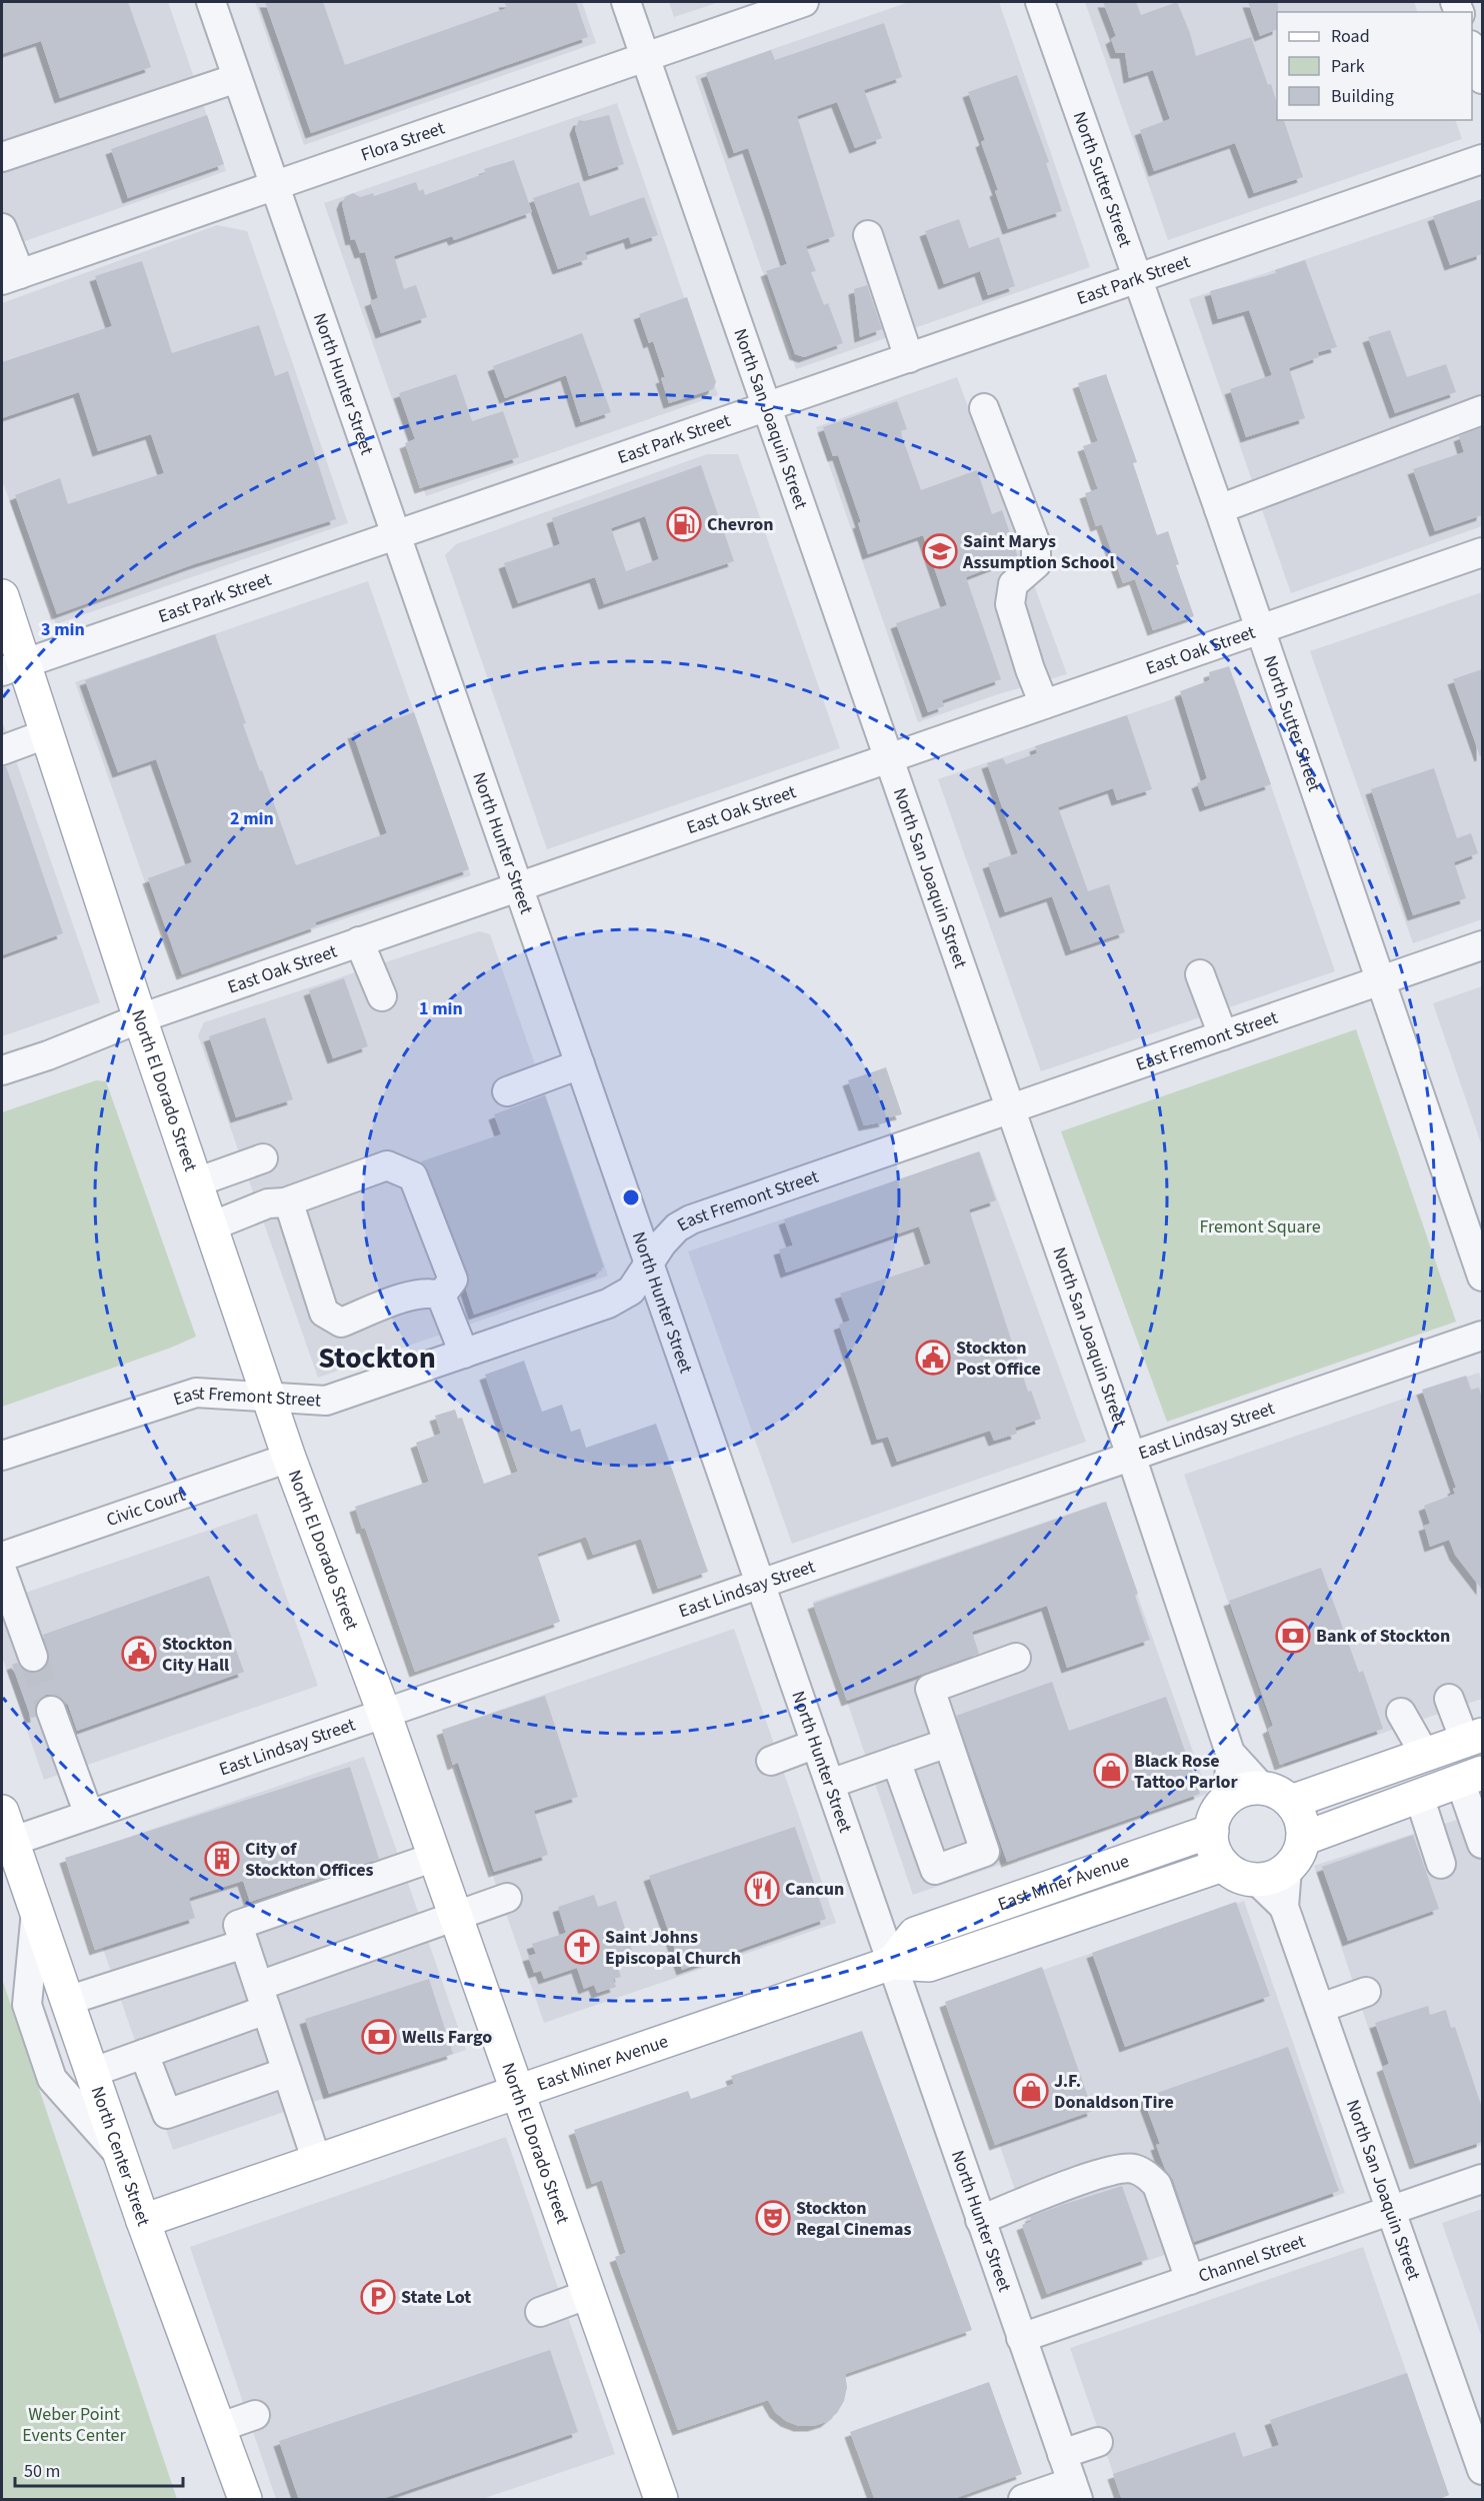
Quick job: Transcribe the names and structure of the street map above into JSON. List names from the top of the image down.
{
  "streets": {
    "main road": ["North El Dorado Street", "East Miner Avenue", "North Center Street"],
    "street": [
      "Flora Street",
      "North Sutter Street",
      "East Park Street",
      "North Hunter Street",
      "North San Joaquin Street",
      "East Oak Street",
      "East Fremont Street",
      "East Lindsay Street",
      "Civic Court",
      "Channel Street"
    ]
  },
  "crossings": [
    ["Flora Street", "North Hunter Street"],
    ["Flora Street", "North San Joaquin Street"],
    ["North Sutter Street", "East Park Street"],
    ["North Sutter Street", "East Oak Street"],
    ["North Sutter Street", "East Fremont Street"],
    ["East Park Street", "North Hunter Street"],
    ["East Park Street", "North San Joaquin Street"],
    ["East Park Street", "North El Dorado Street"],
    ["North Hunter Street", "East Oak Street"],
    ["North Hunter Street", "East Fremont Street"],
    ["North Hunter Street", "East Lindsay Street"],
    ["North Hunter Street", "East Miner Avenue"],
    ["North Hunter Street", "Channel Street"],
    ["North San Joaquin Street", "East Oak Street"],
    ["North San Joaquin Street", "East Fremont Street"],
    ["North San Joaquin Street", "East Lindsay Street"],
    ["North San Joaquin Street", "East Miner Avenue"],
    ["North San Joaquin Street", "Channel Street"],
    ["East Oak Street", "North El Dorado Street"],
    ["East Fremont Street", "North El Dorado Street"],
    ["North El Dorado Street", "East Lindsay Street"],
    ["North El Dorado Street", "Civic Court"],
    ["North El Dorado Street", "East Miner Avenue"],
    ["East Lindsay Street", "North Center Street"],
    ["East Miner Avenue", "North Center Street"]
  ],
  "districts": ["Stockton"],
  "parks": ["Fremont Square", "Weber Point Events Center"],
  "places": {
    "fuel station": ["Chevron"],
    "school or university": ["Saint Marys Assumption School"],
    "public building": ["Stockton Post Office", "Stockton City Hall"],
    "bank": ["Bank of Stockton", "Wells Fargo"],
    "shop": ["Black Rose Tattoo Parlor", "J.F. Donaldson Tire"],
    "building": ["City of Stockton Offices"],
    "restaurant": ["Cancun"],
    "church": ["Saint Johns Episcopal Church"],
    "theatre": ["Stockton Regal Cinemas"],
    "parking": ["State Lot"]
  },
  "legend": ["Road", "Park", "Building"],
  "scale_bar": "50 m",
  "rings": ["3 min", "2 min", "1 min"]
}
